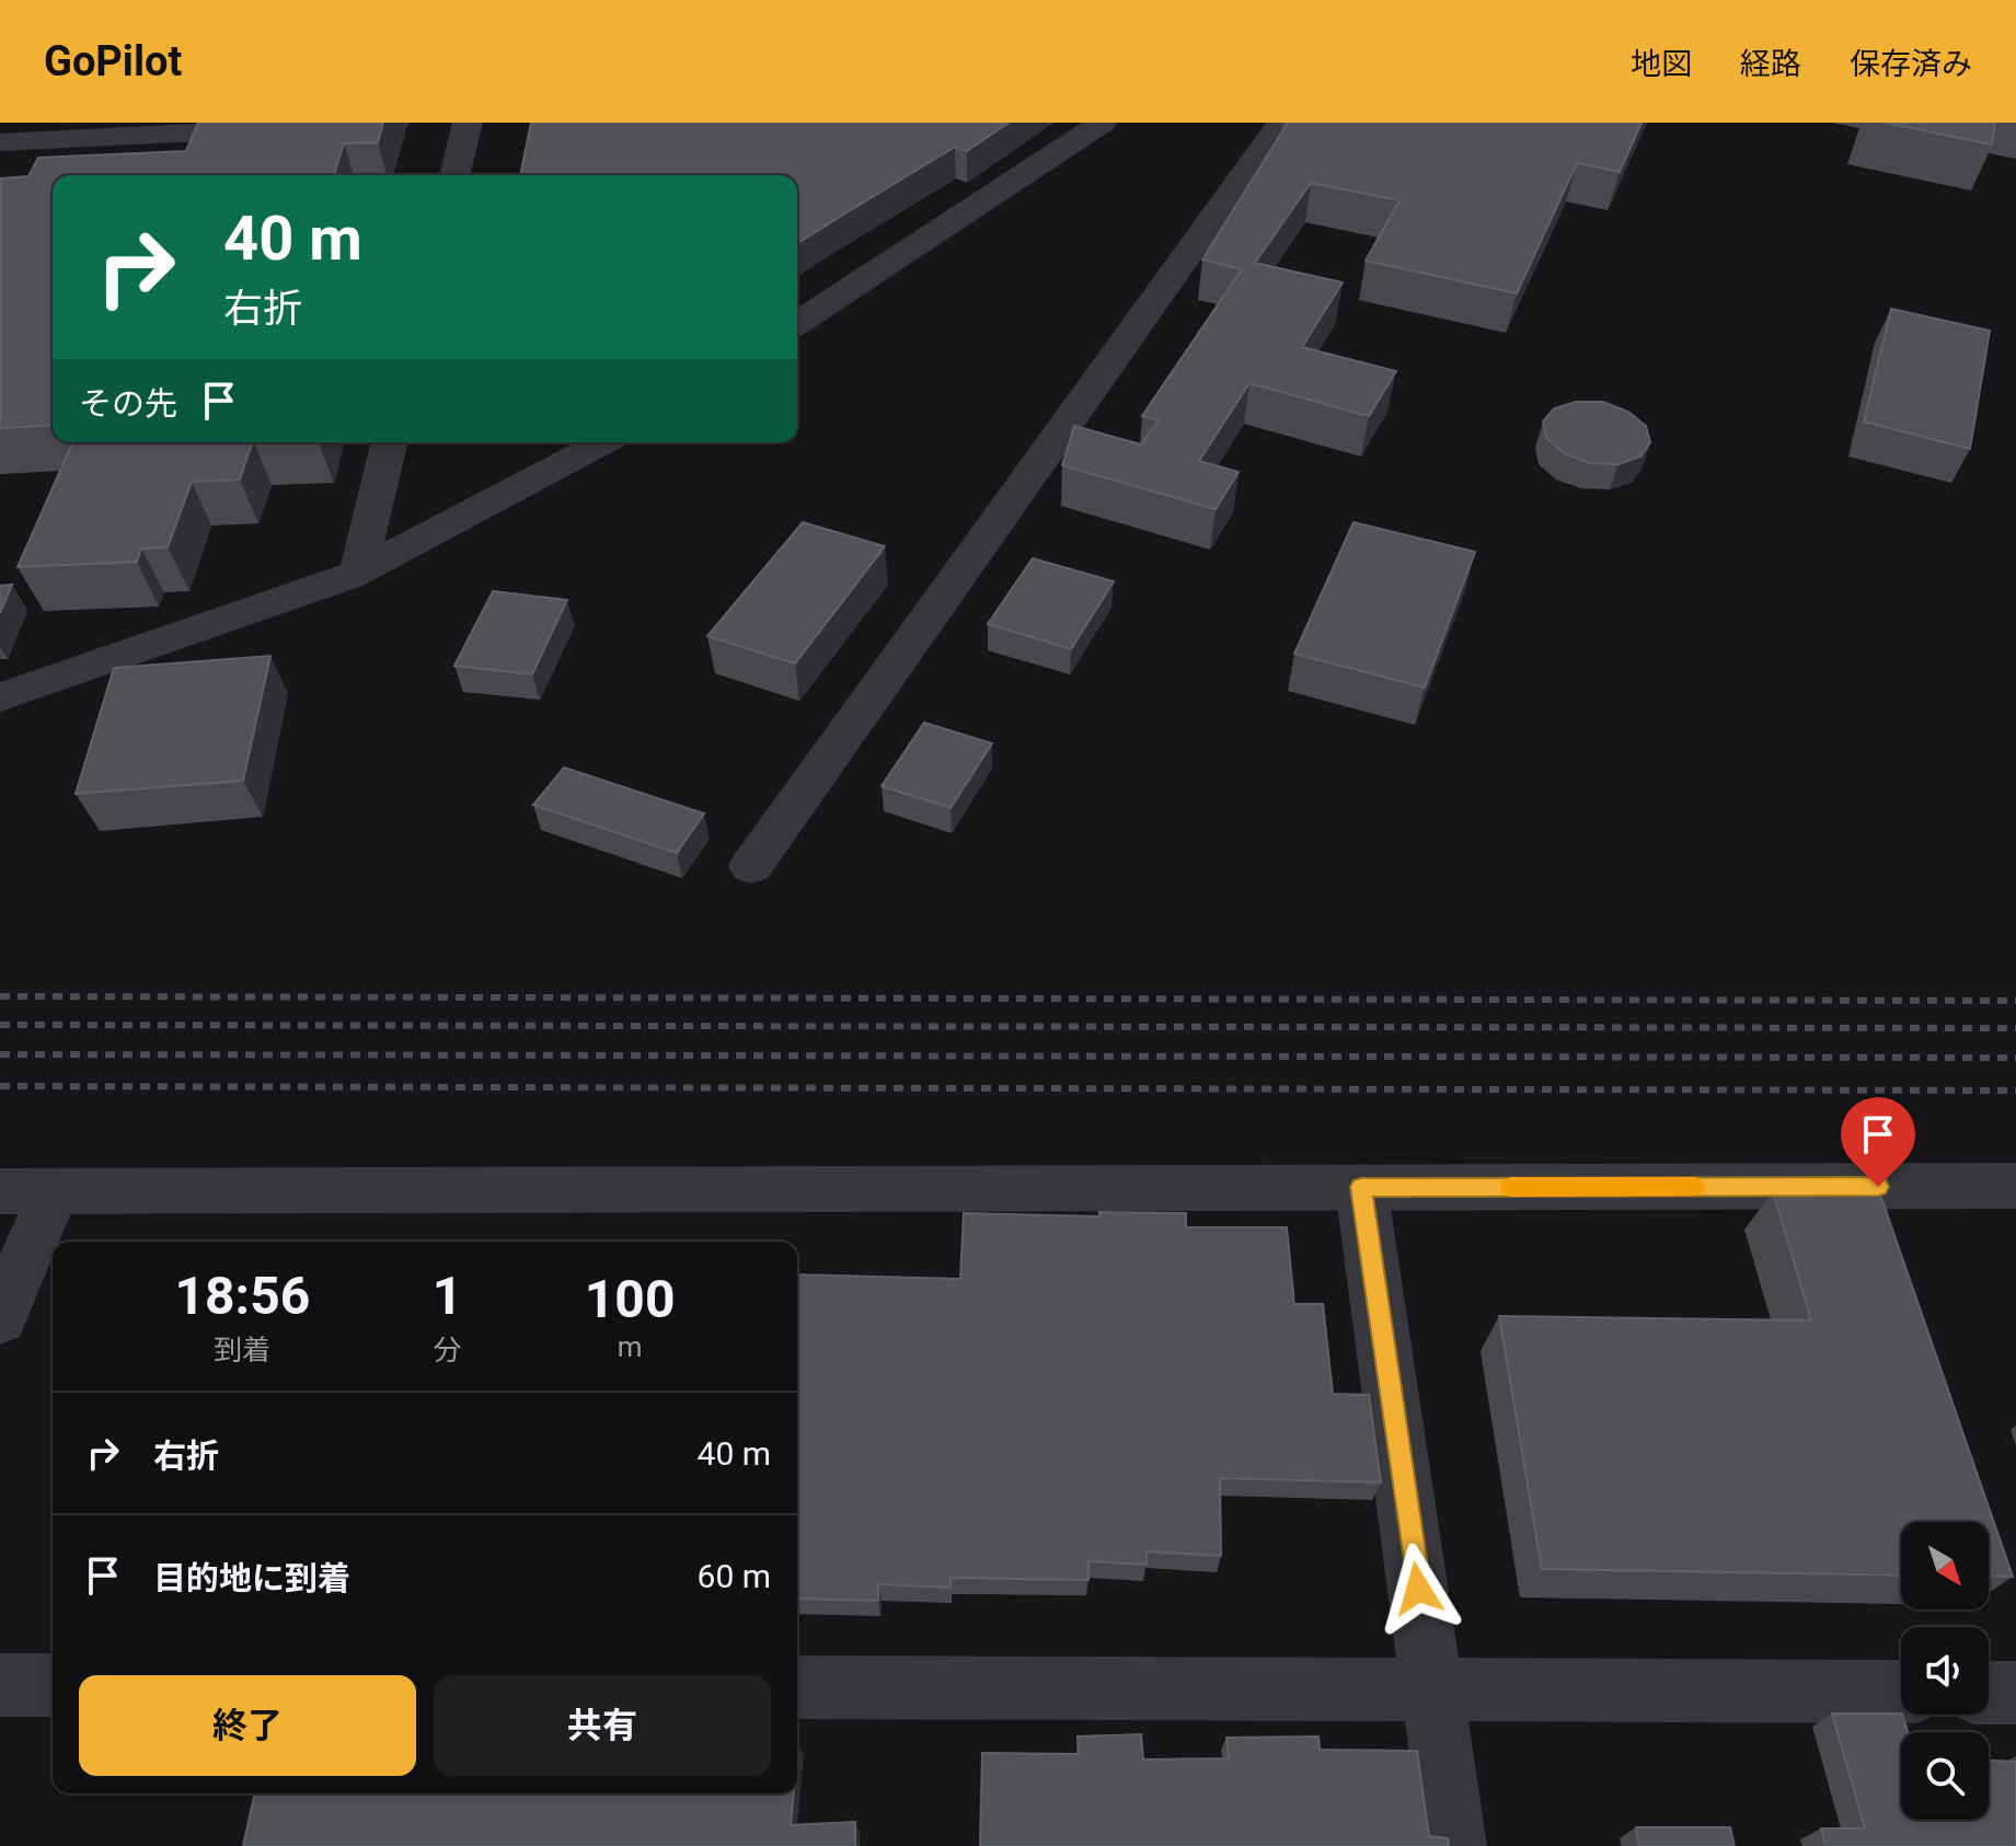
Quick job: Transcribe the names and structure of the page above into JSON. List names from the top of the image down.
{
  "north": "bottom right",
  "page": {
    "header": "GoPilot",
    "nav": ["地図", "経路", "保存済み"],
    "turn": ["40 m", "右折"],
    "then": "その先",
    "eta": [
      "18:56",
      "到着",
      "1",
      "分",
      "100",
      "m"
    ],
    "list": [
      {
        "name": "右折",
        "value": "40 m"
      },
      {
        "name": "目的地に到着",
        "value": "60 m"
      }
    ],
    "buttons": ["終了", "共有"]
  }
}
